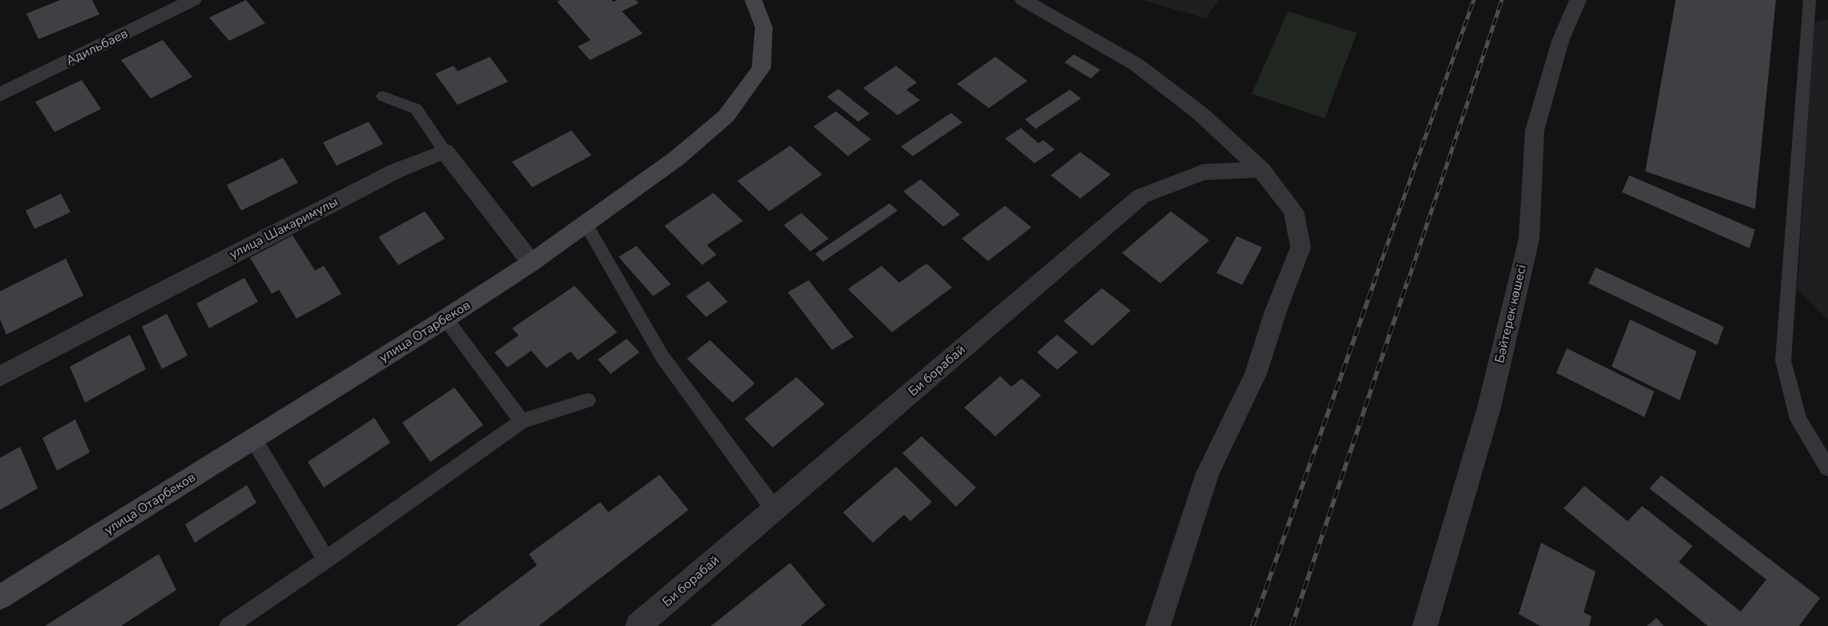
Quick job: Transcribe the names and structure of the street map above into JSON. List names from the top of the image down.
{
  "streets": {
    "main road": ["улица Отарбеков"],
    "street": [
      "Адильбаев",
      "улица Шакаримулы",
      "Бәйтерек көшесі",
      "Би борабай"
    ]
  }
}
